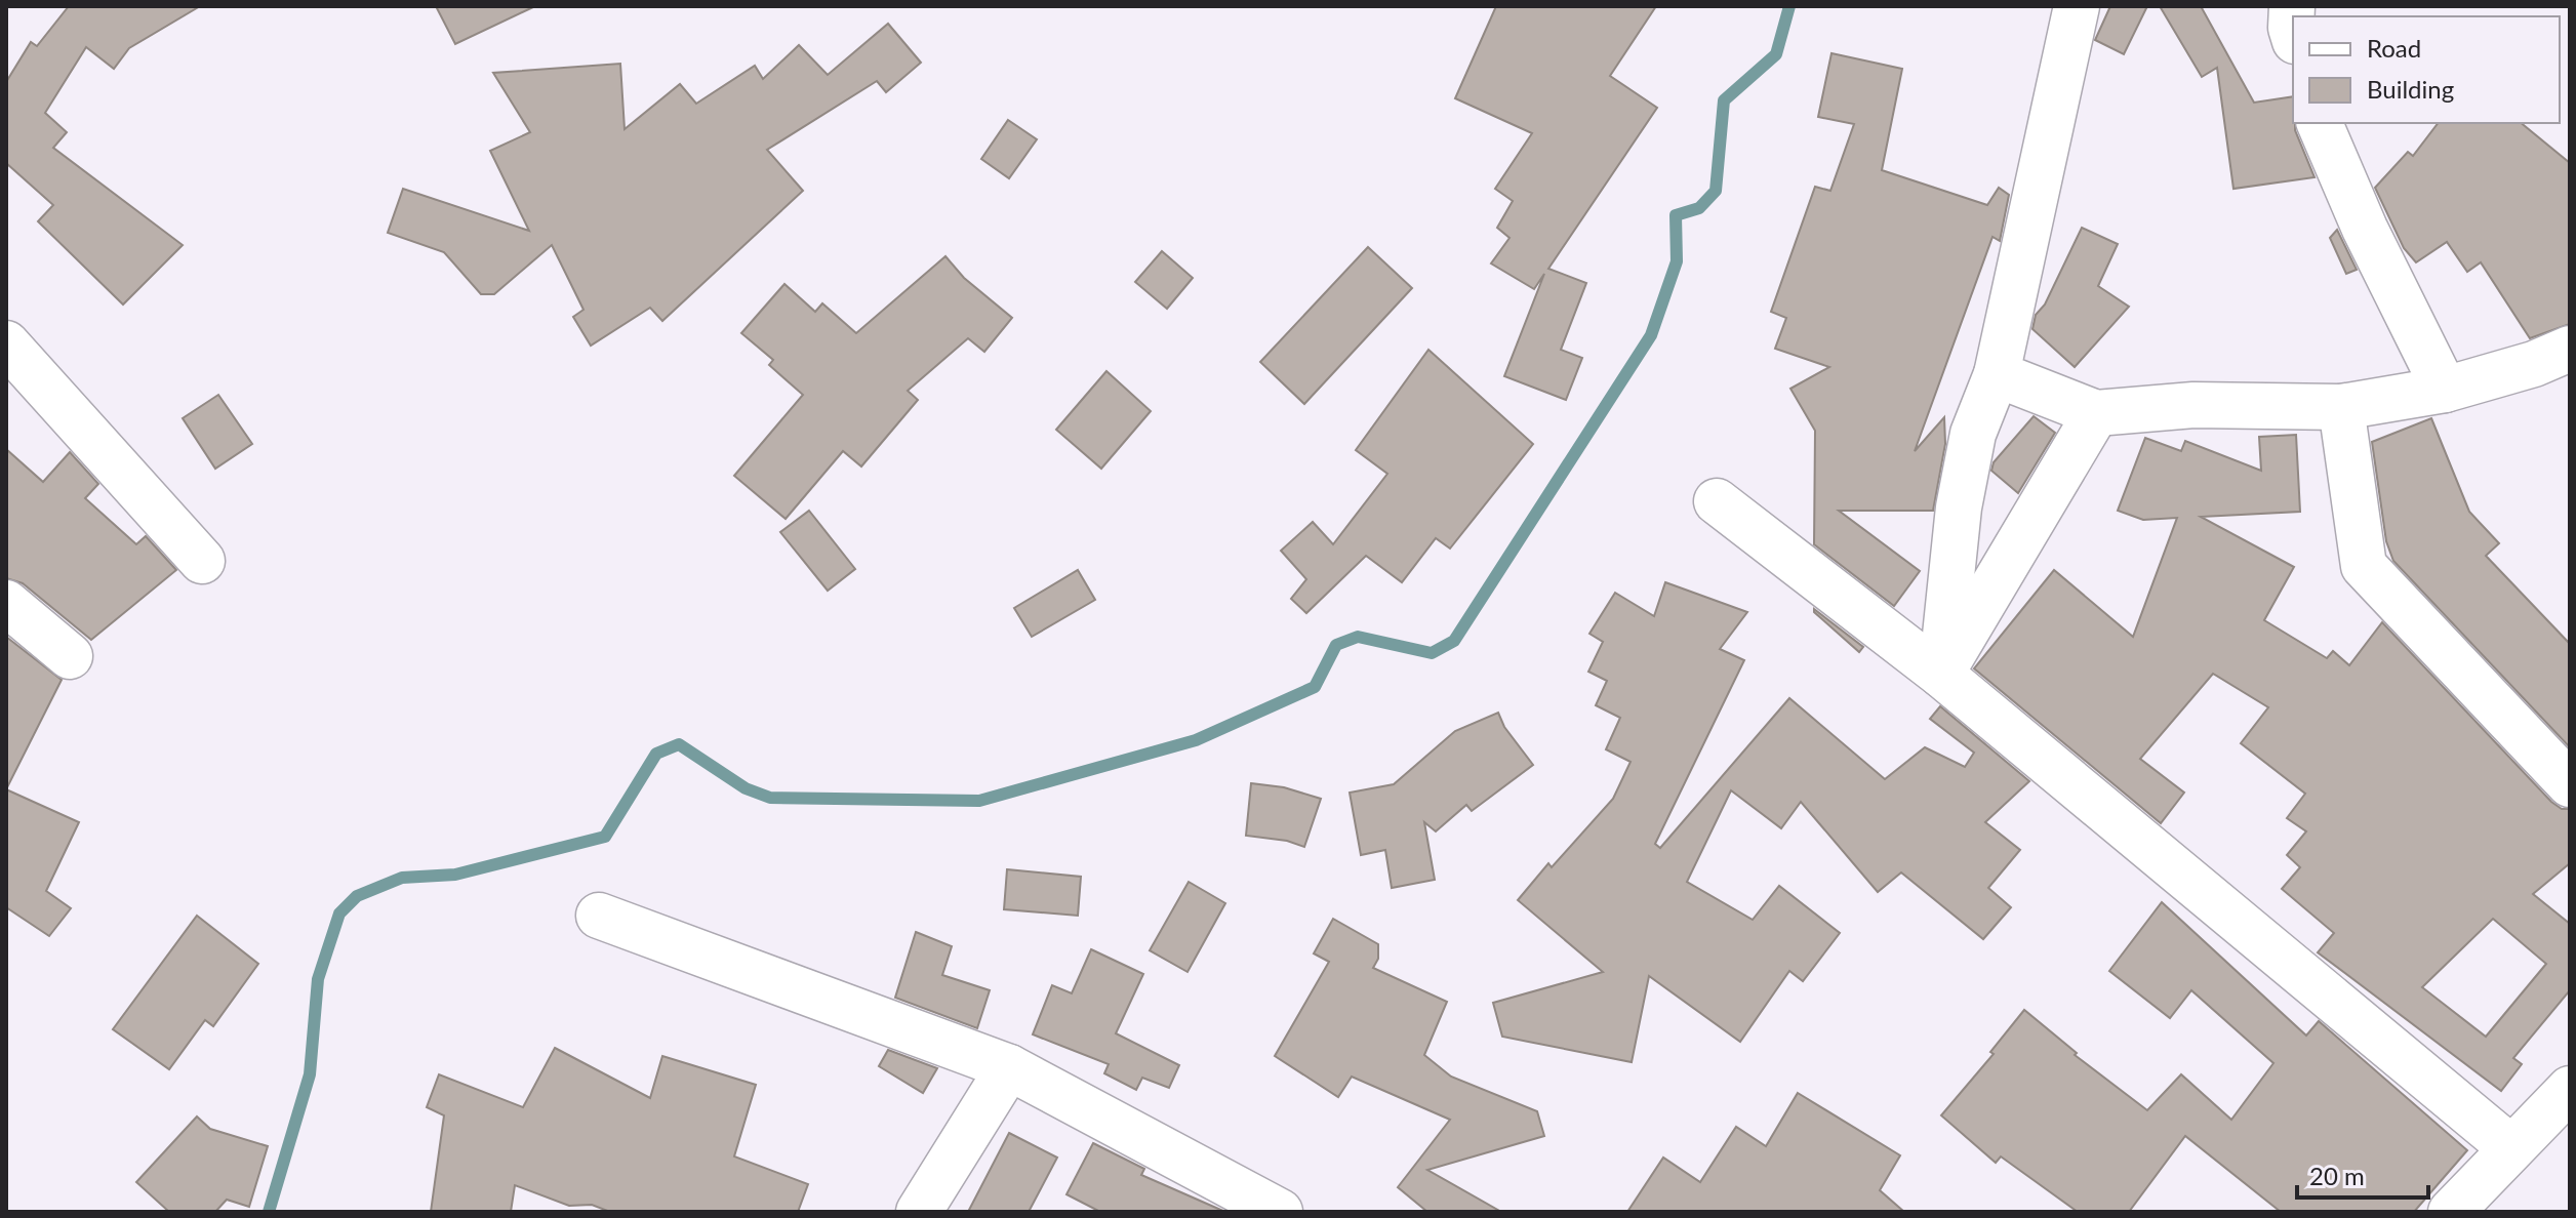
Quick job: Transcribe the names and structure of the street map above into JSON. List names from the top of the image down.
{
  "legend": ["Road", "Building"],
  "scale_bar": "20 m"
}
